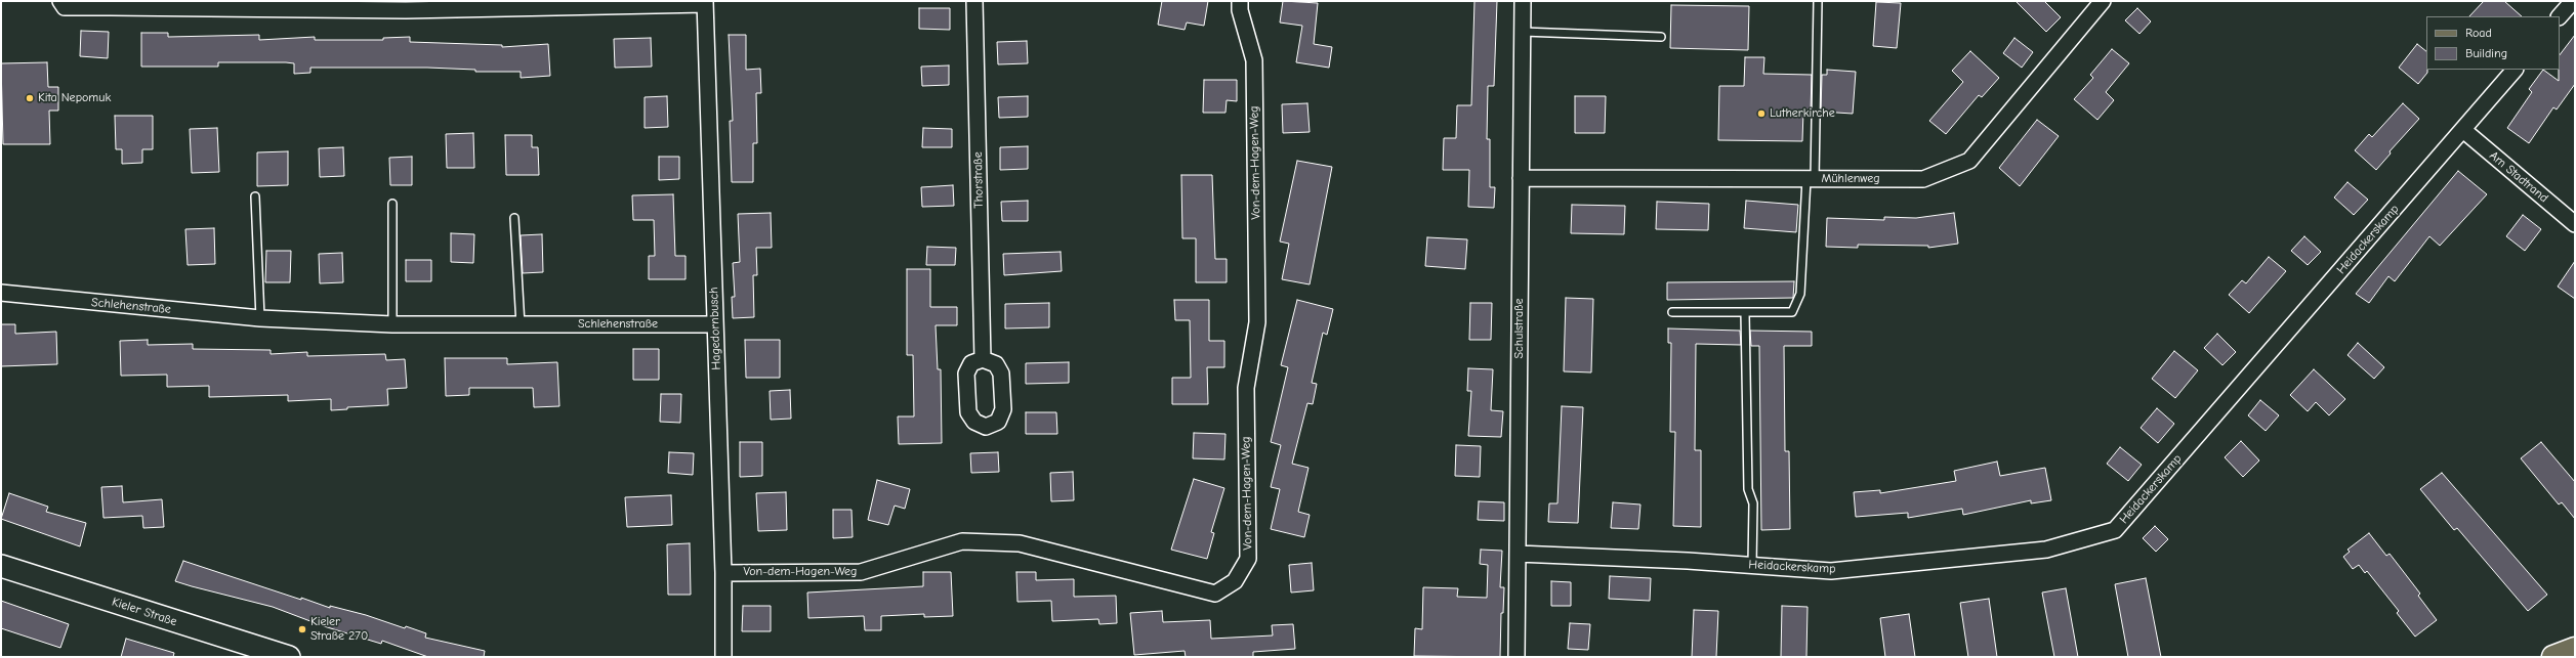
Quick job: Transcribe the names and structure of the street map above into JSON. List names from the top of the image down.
{
  "streets": {
    "main road": ["Kieler Straße"],
    "street": [
      "Von-dem-Hagen-Weg",
      "Am Stadtrand",
      "Mühlenweg",
      "Thorstraße",
      "Heidackerskamp",
      "Schlehenstraße",
      "Hagedornbusch",
      "Schulstraße"
    ]
  },
  "crossings": [
    ["Von-dem-Hagen-Weg", "Hagedornbusch"],
    ["Am Stadtrand", "Heidackerskamp"],
    ["Mühlenweg", "Schulstraße"],
    ["Heidackerskamp", "Schulstraße"],
    ["Schlehenstraße", "Hagedornbusch"]
  ],
  "places": ["Kita Nepomuk", "Lutherkirche", "Kieler Straße 270"],
  "legend": ["Road", "Building"]
}
